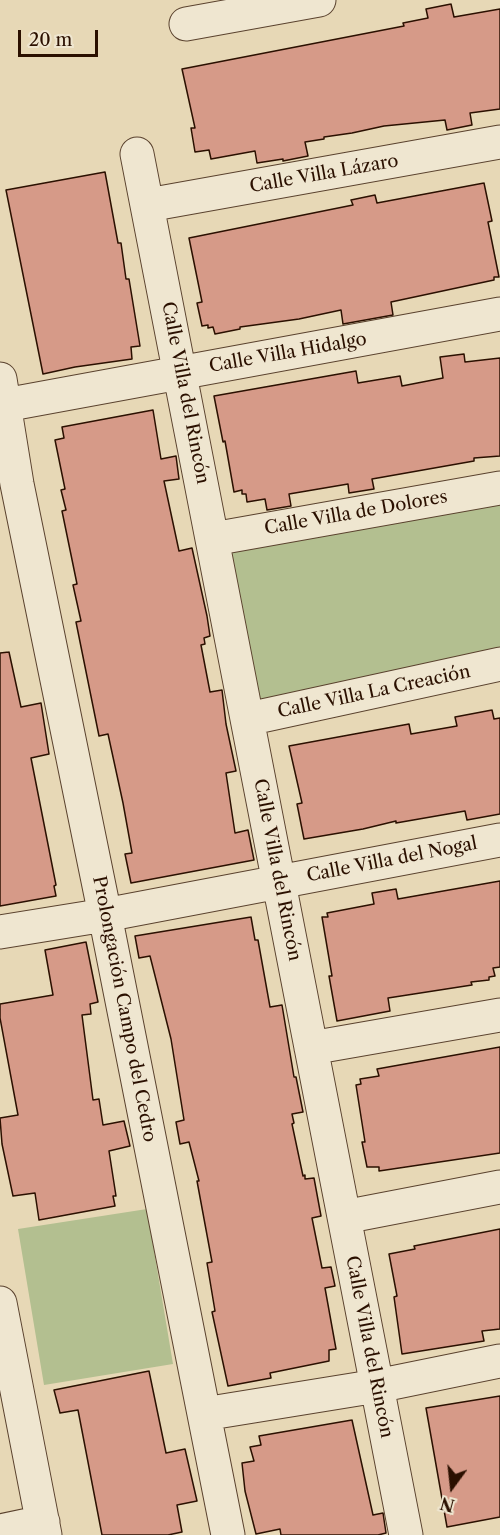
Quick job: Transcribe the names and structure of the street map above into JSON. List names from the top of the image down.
{
  "streets": {
    "street": [
      "Calle Villa Lázaro",
      "Calle Villa Hidalgo",
      "Calle Villa del Rincón",
      "Calle Villa de Dolores",
      "Calle Villa La Creación",
      "Calle Villa del Nogal",
      "Prolongación Campo del Cedro"
    ]
  },
  "crossings": [
    ["Calle Villa Lázaro", "Calle Villa del Rincón"],
    ["Calle Villa Hidalgo", "Calle Villa del Rincón"],
    ["Calle Villa Hidalgo", "Prolongación Campo del Cedro"],
    ["Calle Villa del Rincón", "Calle Villa de Dolores"],
    ["Calle Villa del Rincón", "Calle Villa La Creación"],
    ["Calle Villa del Rincón", "Calle Villa del Nogal"],
    ["Calle Villa del Nogal", "Prolongación Campo del Cedro"]
  ],
  "scale_bar": "20 m",
  "north": "bottom"
}
